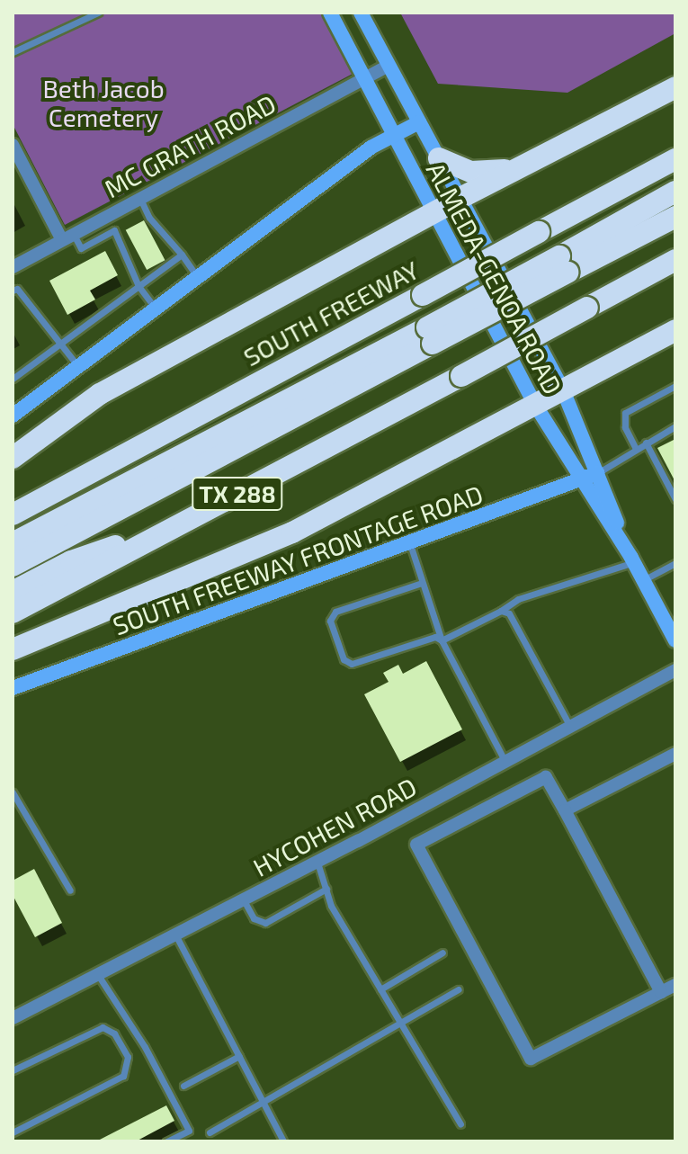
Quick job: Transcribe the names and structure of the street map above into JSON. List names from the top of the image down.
{
  "streets": {
    "highway": ["SOUTH FREEWAY", "TX 288"],
    "main road": ["ALMEDA-GENOA ROAD", "SOUTH FREEWAY FRONTAGE ROAD"],
    "street": ["MC GRATH ROAD", "HYCOHEN ROAD"]
  },
  "crossings": [
    ["MC GRATH ROAD", "ALMEDA-GENOA ROAD"],
    ["ALMEDA-GENOA ROAD", "SOUTH FREEWAY FRONTAGE ROAD"]
  ],
  "parks": ["Beth Jacob Cemetery"]
}
